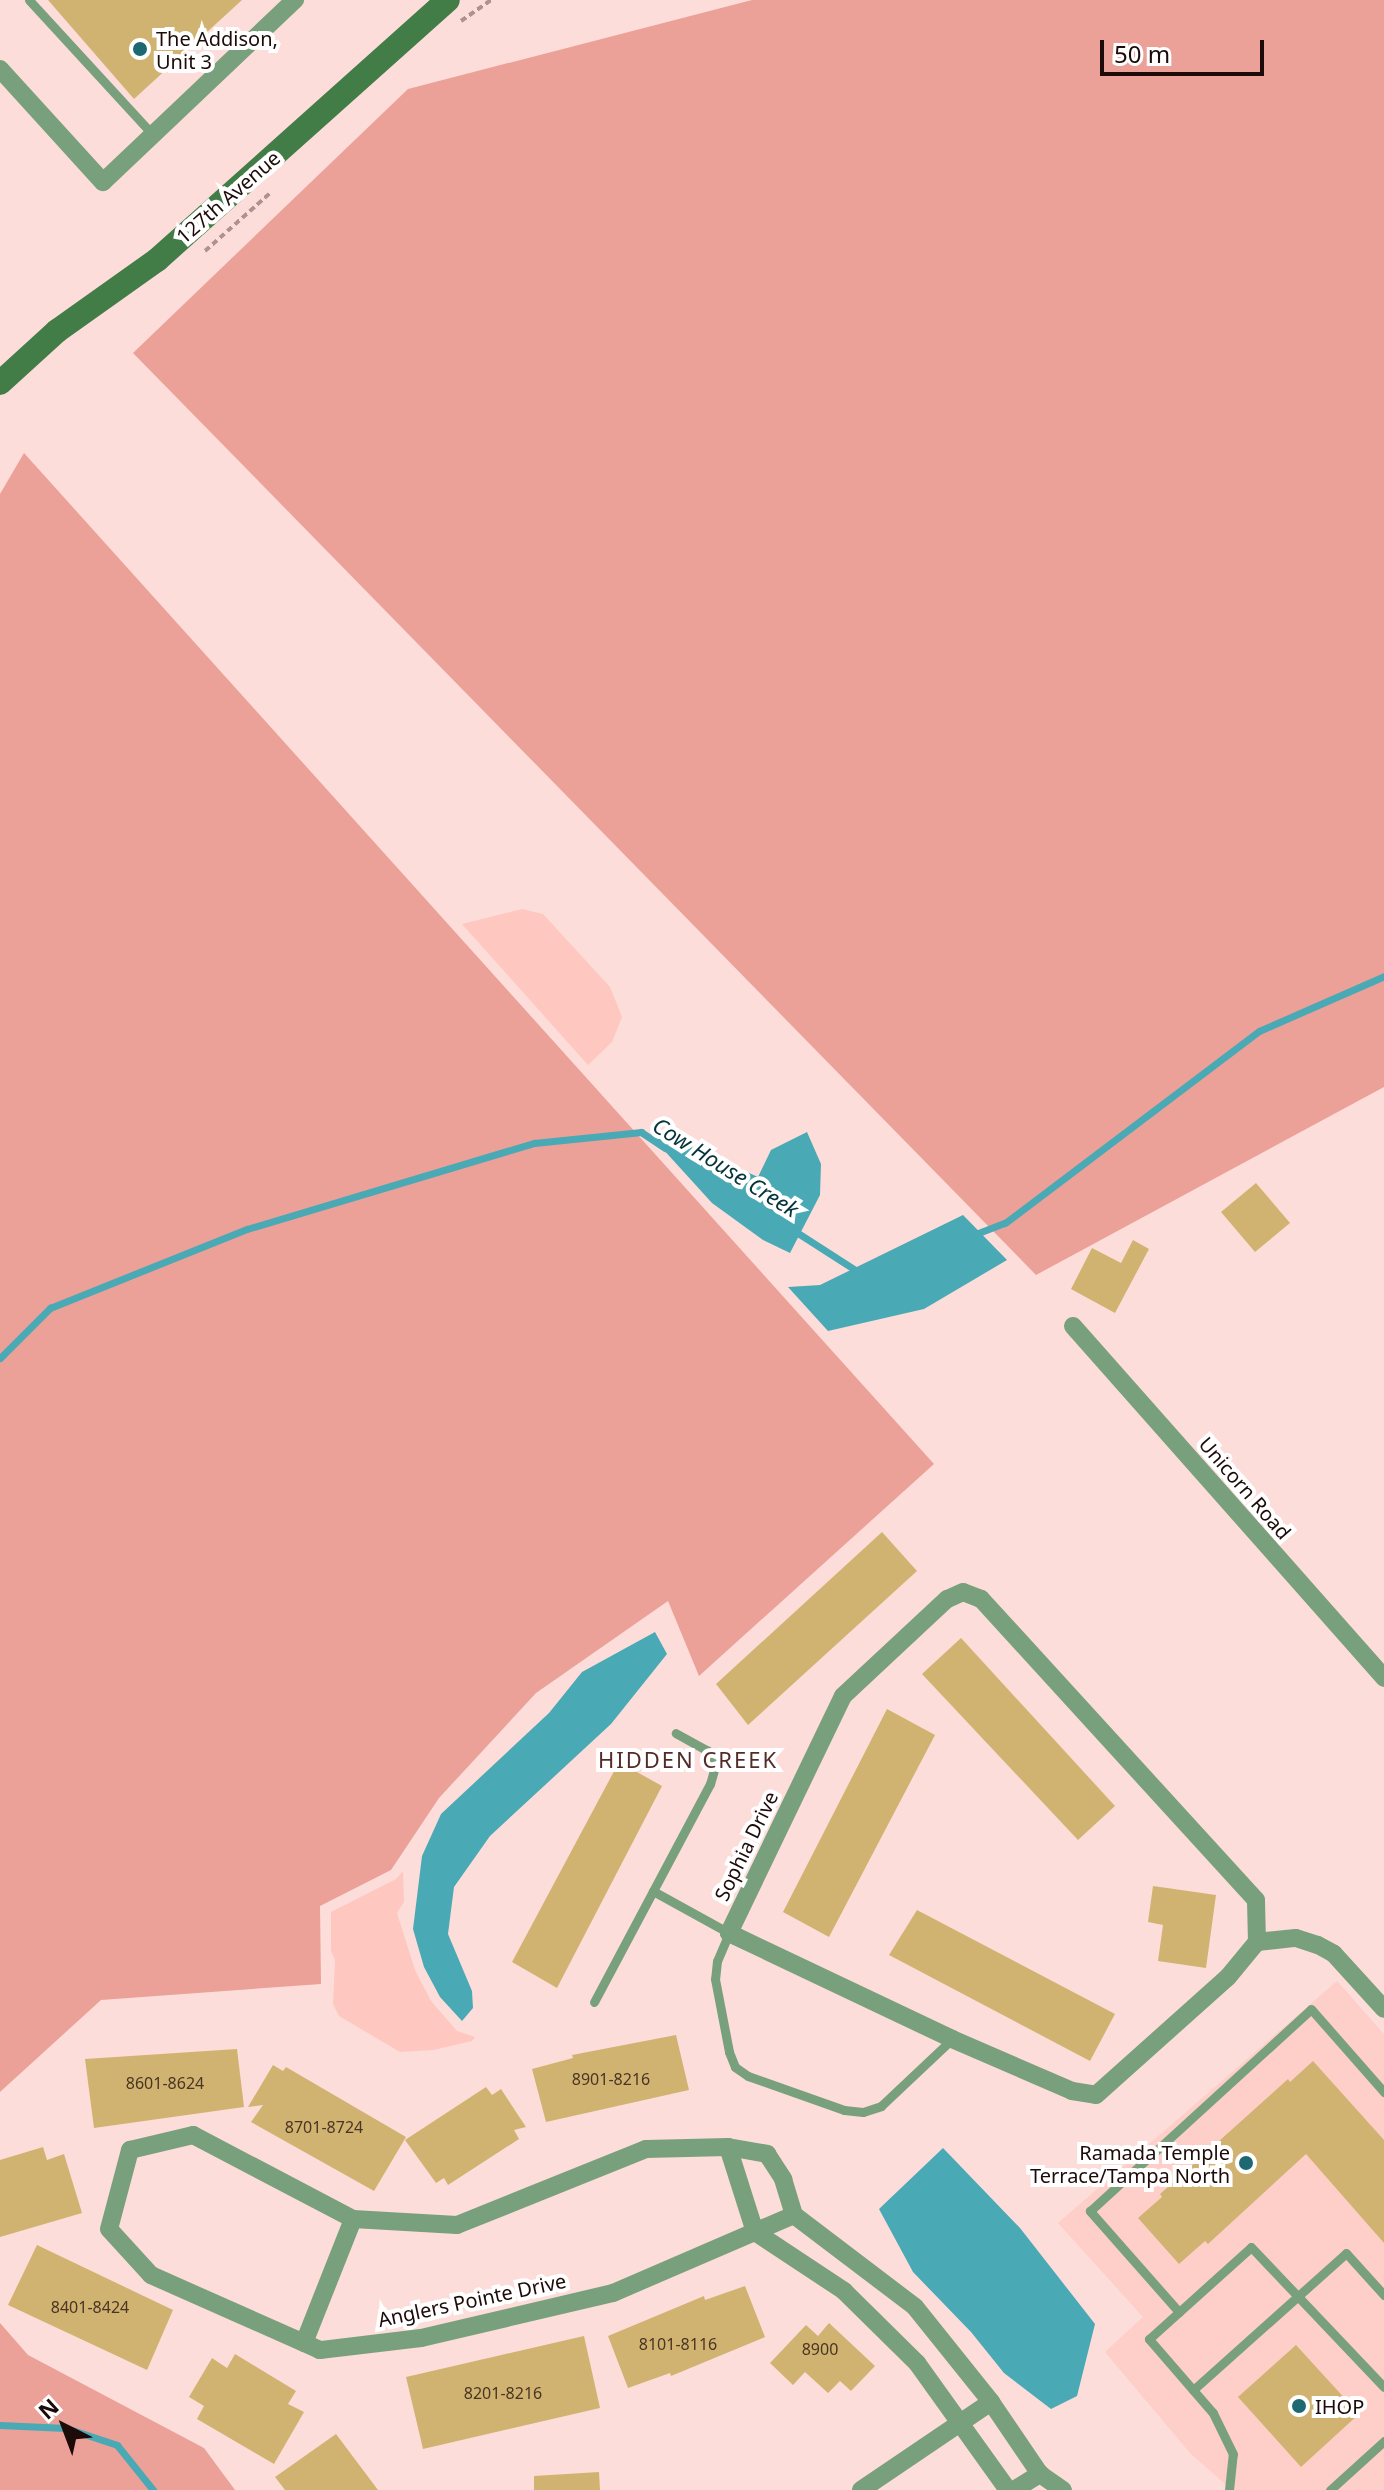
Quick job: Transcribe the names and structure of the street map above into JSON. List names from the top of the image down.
{
  "streets": {
    "street": [
      "127th Avenue",
      "Unicorn Road",
      "Sophia Drive",
      "Anglers Pointe Drive"
    ]
  },
  "districts": ["HIDDEN CREEK"],
  "water": ["Cow House Creek"],
  "places": ["The Addison, Unit 3", "Ramada Temple Terrace/Tampa North", "IHOP"],
  "house_numbers": [
    "8901-8216",
    "8601-8624",
    "8701-8724",
    "8401-8424",
    "8101-8116",
    "8900",
    "8201-8216"
  ],
  "scale_bar": "50 m",
  "north": "top left"
}
